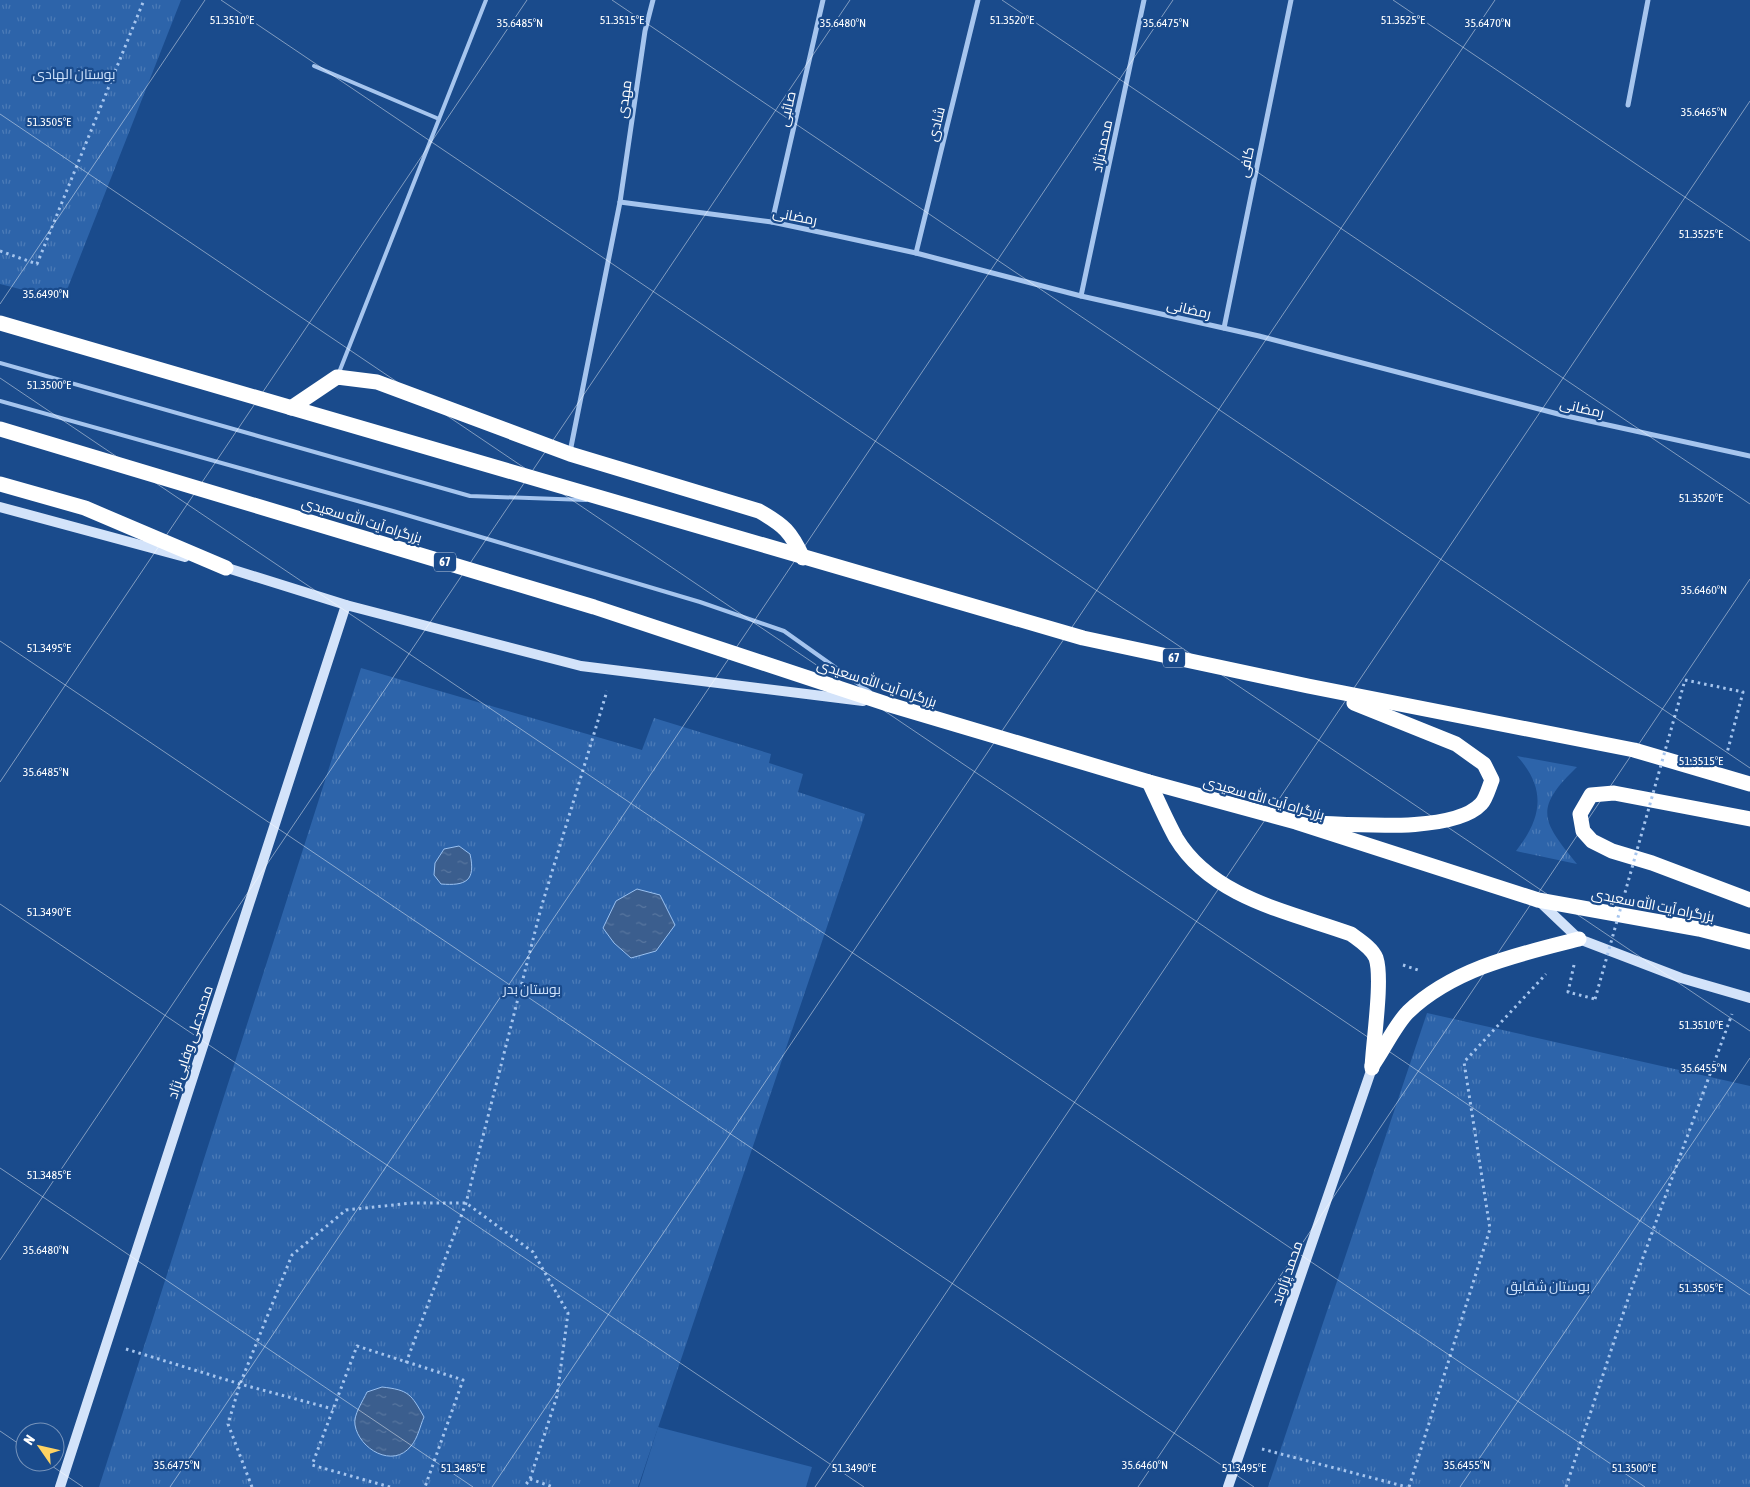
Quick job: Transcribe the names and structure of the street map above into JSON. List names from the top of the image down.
{
  "streets": {
    "highway": ["بزرگراه آیت الله سعیدی", "67"],
    "street": [
      "مهدی",
      "صائبی",
      "شادی",
      "محمدنژاد",
      "کافی",
      "رمضانی",
      "محمدعلی وفایی نژاد",
      "محمد پژاوند"
    ]
  },
  "crossings": [
    ["مهدی", "رمضانی"],
    ["صائبی", "رمضانی"],
    ["شادی", "رمضانی"],
    ["محمدنژاد", "رمضانی"],
    ["کافی", "رمضانی"]
  ],
  "parks": ["بوستان الهادی", "بوستان بدر", "بوستان شقایق"],
  "north": "top left",
  "coordinates": [
    "51.3510°E",
    "51.3515°E",
    "51.3520°E",
    "51.3525°E",
    "35.6485°N",
    "35.6480°N",
    "35.6475°N",
    "35.6470°N",
    "35.6465°N",
    "51.3505°E",
    "35.6490°N",
    "51.3500°E",
    "35.6460°N",
    "51.3495°E",
    "51.3490°E",
    "35.6455°N",
    "51.3485°E"
  ]
}
